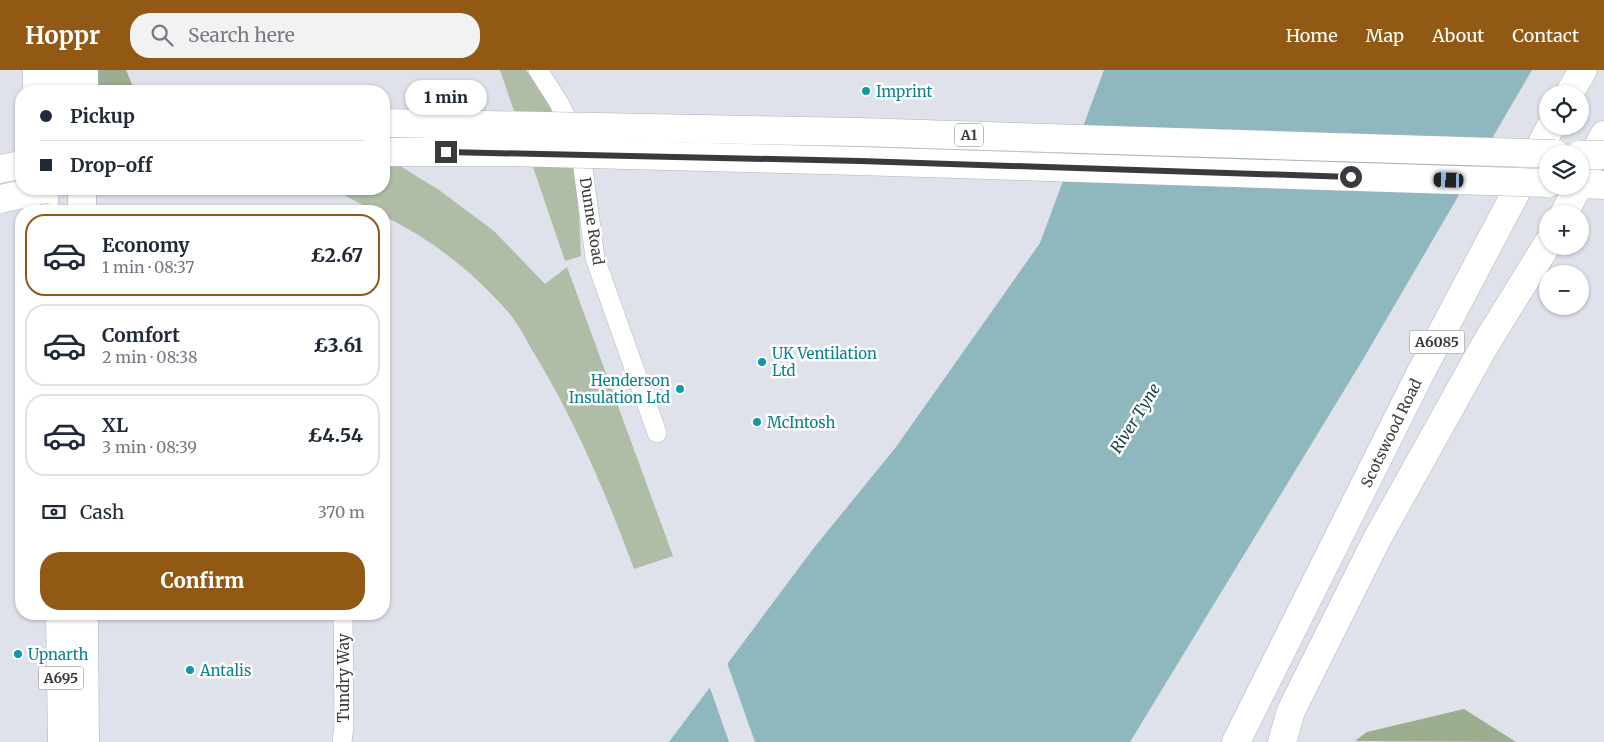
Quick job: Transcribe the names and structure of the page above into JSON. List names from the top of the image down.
{
  "streets": {
    "main road": [
      "A1",
      "A6085",
      "Scotswood Road",
      "A695"
    ],
    "street": ["Dunne Road", "Tundry Way"]
  },
  "water": ["River Tyne"],
  "places": [
    "Imprint",
    "UK Ventilation Ltd",
    "Henderson Insulation Ltd",
    "McIntosh",
    "Upnarth",
    "Antalis"
  ],
  "page": {
    "header": "Hoppr",
    "search": "Search here",
    "nav": [
      "Home",
      "Map",
      "About",
      "Contact"
    ],
    "bubble": "1 min",
    "map_buttons": ["+", "−"],
    "banner": ["Pickup", "Drop-off"],
    "list": [
      {
        "name": "Economy",
        "note": "1 min · 08:37",
        "value": "£2.67"
      },
      {
        "name": "Comfort",
        "note": "2 min · 08:38",
        "value": "£3.61"
      },
      {
        "name": "XL",
        "note": "3 min · 08:39",
        "value": "£4.54"
      }
    ],
    "pay": ["Cash", "370 m"],
    "buttons": "Confirm"
  }
}
